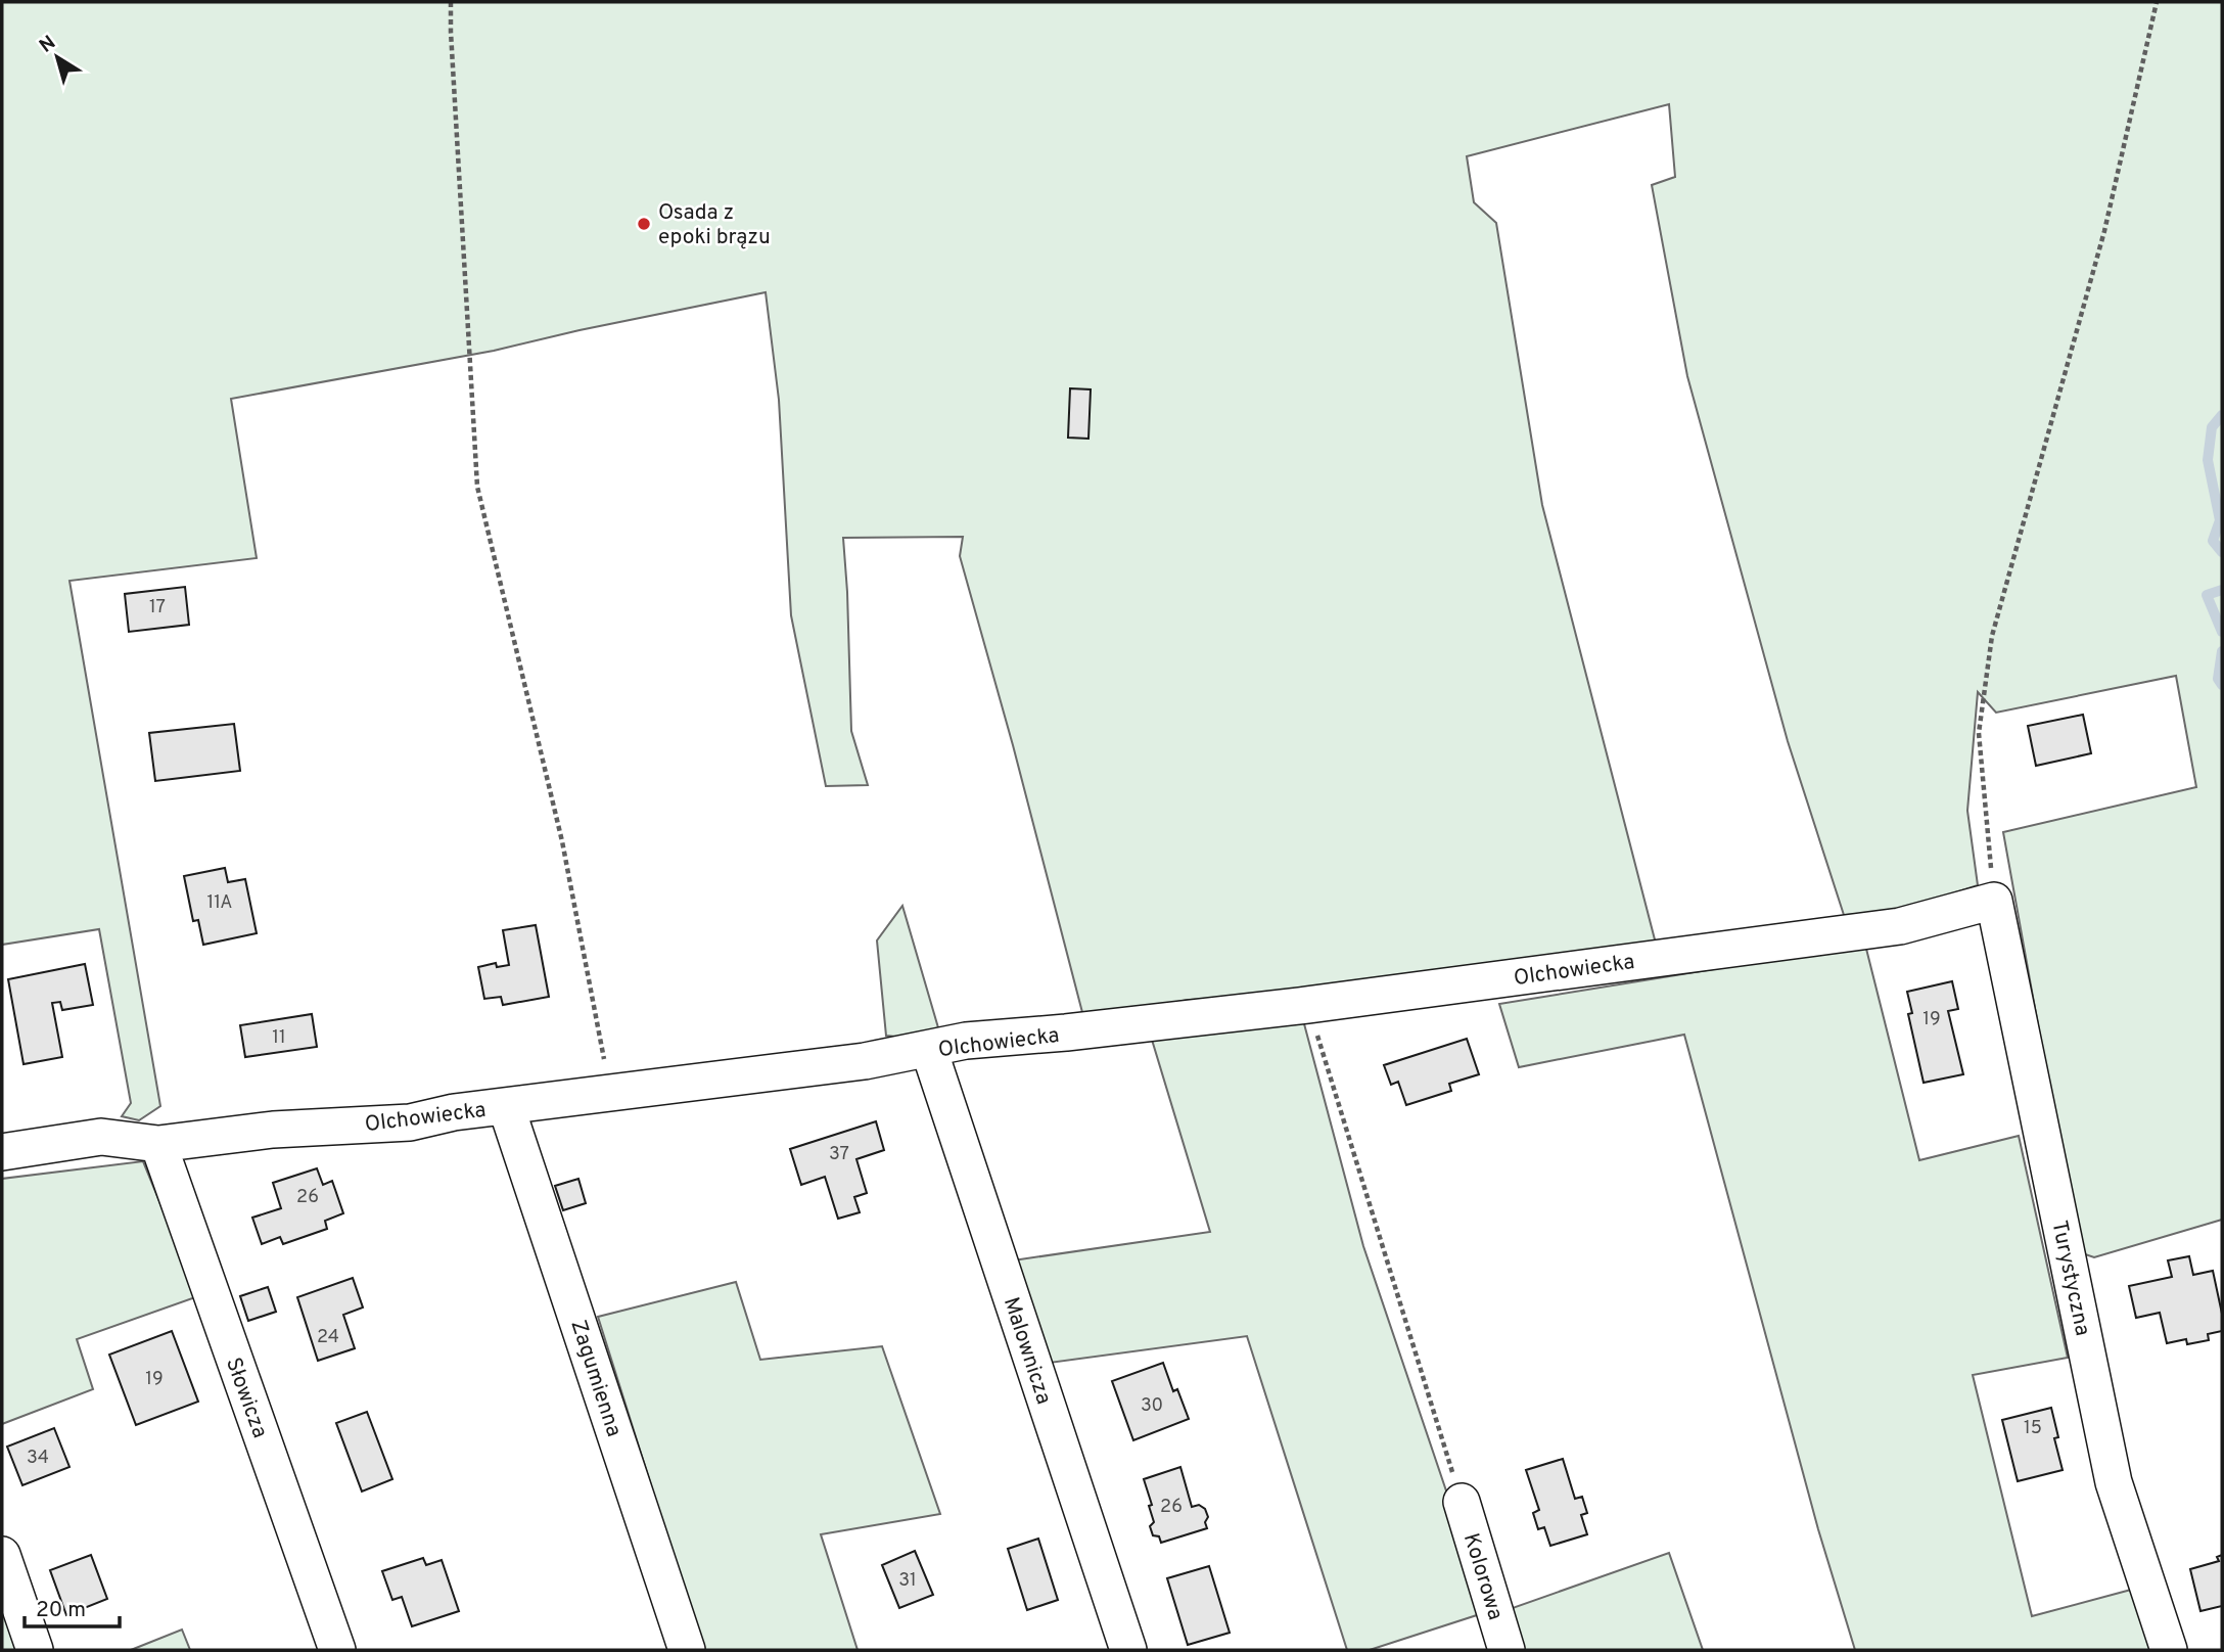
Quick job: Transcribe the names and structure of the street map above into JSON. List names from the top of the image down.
{
  "streets": {
    "street": [
      "Olchowiecka",
      "Turystyczna",
      "Malownicza",
      "Zagumienna",
      "Słowicza",
      "Kolorowa"
    ]
  },
  "crossings": [
    ["Olchowiecka", "Turystyczna"],
    ["Olchowiecka", "Malownicza"],
    ["Olchowiecka", "Zagumienna"],
    ["Olchowiecka", "Słowicza"]
  ],
  "places": ["Osada z epoki brązu"],
  "house_numbers": [
    "17",
    "11A",
    "19",
    "11",
    "37",
    "26",
    "24",
    "19",
    "30",
    "15",
    "34",
    "26",
    "31"
  ],
  "scale_bar": "20 m",
  "north": "top left"
}
